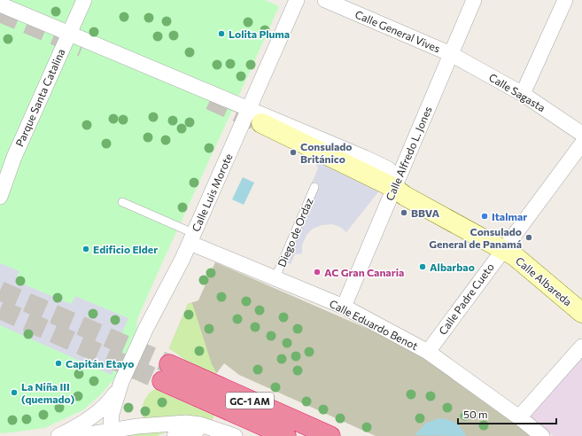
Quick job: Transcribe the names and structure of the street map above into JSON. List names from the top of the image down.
{
  "streets": {
    "highway": ["GC-1 AM"],
    "street": [
      "Calle General Vives",
      "Calle Sagasta",
      "Parque Santa Catalina",
      "Calle Alfredo L. Jones",
      "Calle Luis Morote",
      "Calle Albareda",
      "Calle Padre Cueto",
      "Calle Eduardo Benot"
    ],
    "lane": ["Diego de Ordaz"]
  },
  "crossings": [
    ["Calle General Vives", "Calle Sagasta"],
    ["Calle General Vives", "Calle Alfredo L. Jones"],
    ["Calle Sagasta", "Calle Alfredo L. Jones"],
    ["Calle Alfredo L. Jones", "Calle Albareda"],
    ["Calle Alfredo L. Jones", "Calle Eduardo Benot"],
    ["Calle Luis Morote", "Calle Albareda"],
    ["Calle Luis Morote", "Calle Eduardo Benot"],
    ["Diego de Ordaz", "Calle Eduardo Benot"],
    ["Calle Albareda", "Calle Padre Cueto"],
    ["Calle Padre Cueto", "Calle Eduardo Benot"]
  ],
  "places": [
    "Lolita Pluma",
    "Consulado Británico",
    "BBVA",
    "Italmar",
    "Consulado General de Panamá",
    "Edificio Elder",
    "Albarbao",
    "AC Gran Canaria",
    "Capitán Etayo",
    "La Niña III (quemado)"
  ],
  "scale_bar": "50 m"
}
